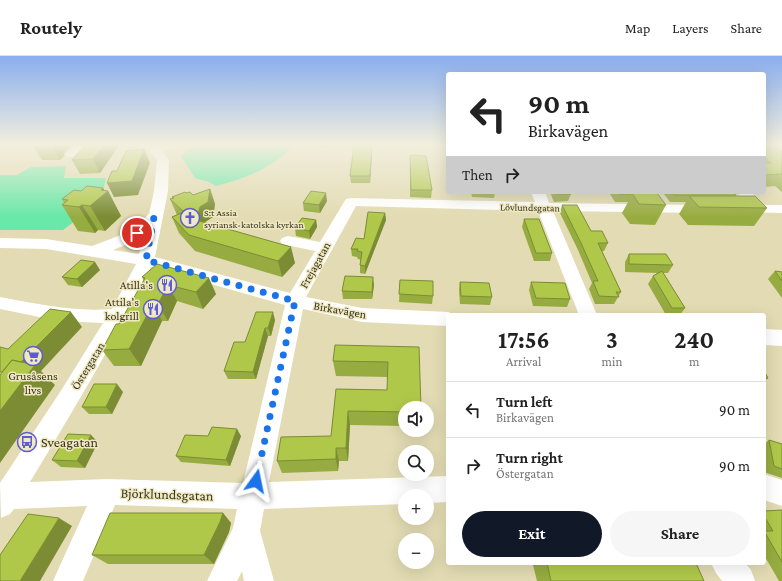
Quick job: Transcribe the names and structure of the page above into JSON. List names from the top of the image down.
{
  "streets": {
    "street": [
      "Lövlundsgatan",
      "Frejagatan",
      "Birkavägen",
      "Östergatan",
      "Björklundsgatan"
    ]
  },
  "crossings": [
    ["Lövlundsgatan", "Frejagatan"],
    ["Frejagatan", "Birkavägen"],
    ["Frejagatan", "Björklundsgatan"],
    ["Birkavägen", "Östergatan"],
    ["Östergatan", "Björklundsgatan"]
  ],
  "places": {
    "church": ["S:t Assia syriansk-katolska kyrkan"],
    "restaurant": ["Atilla's", "Attila's kolgrill"],
    "supermarket": ["Grusåsens livs"],
    "bus stop": ["Sveagatan"]
  },
  "page": {
    "header": "Routely",
    "nav": ["Map", "Layers", "Share"],
    "turn": ["90 m", "Birkavägen"],
    "then": "Then",
    "eta": [
      "17:56",
      "Arrival",
      "3",
      "min",
      "240",
      "m"
    ],
    "list": [
      {
        "name": "Turn left",
        "note": "Birkavägen",
        "value": "90 m"
      },
      {
        "name": "Turn right",
        "note": "Östergatan",
        "value": "90 m"
      }
    ],
    "map_buttons": ["+", "−"],
    "buttons": ["Exit", "Share"]
  }
}
